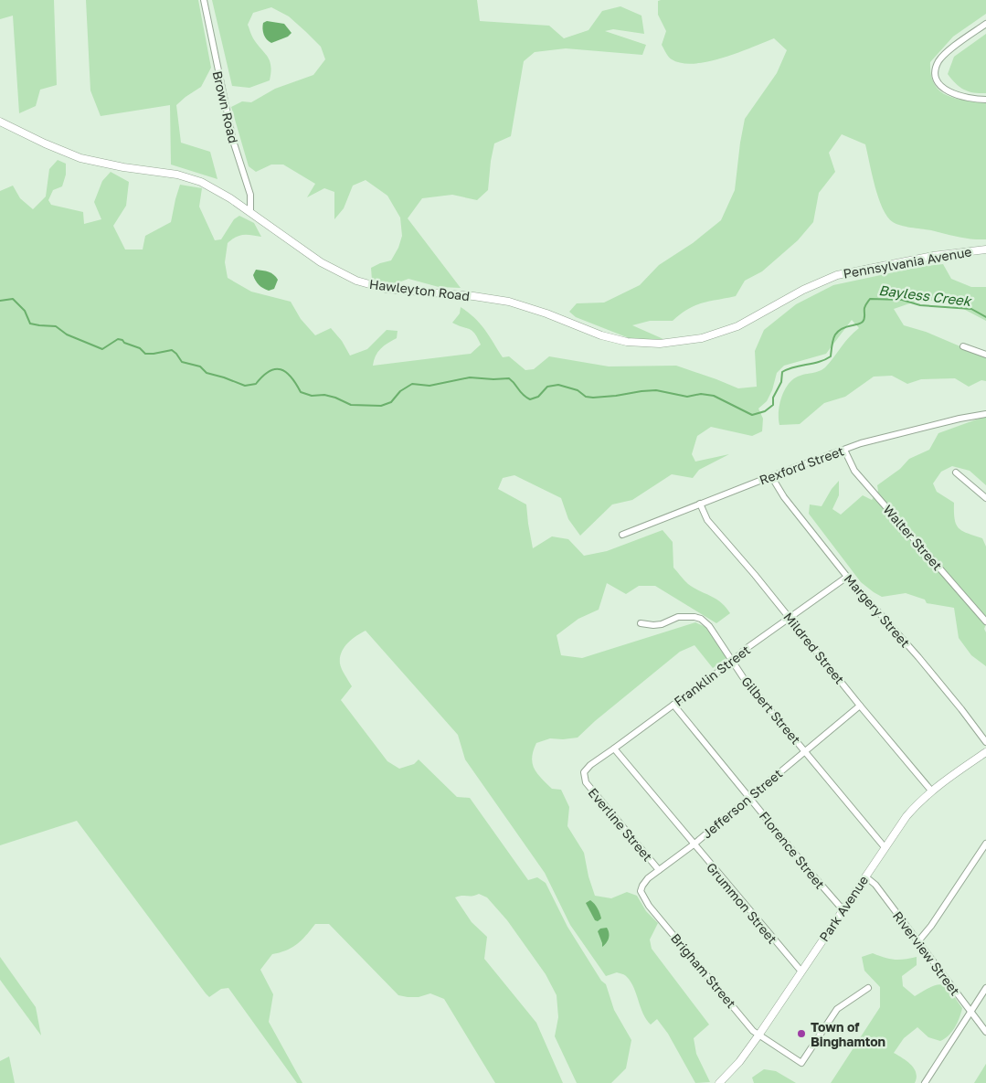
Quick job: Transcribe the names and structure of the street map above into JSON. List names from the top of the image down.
{
  "streets": {
    "street": [
      "Brown Road",
      "Pennsylvania Avenue",
      "Hawleyton Road",
      "Rexford Street",
      "Walter Street",
      "Margery Street",
      "Mildred Street",
      "Franklin Street",
      "Gilbert Street",
      "Jefferson Street",
      "Everline Street",
      "Florence Street",
      "Grummon Street",
      "Park Avenue",
      "Riverview Street",
      "Brigham Street"
    ]
  },
  "crossings": [
    ["Brown Road", "Hawleyton Road"],
    ["Pennsylvania Avenue", "Hawleyton Road"],
    ["Rexford Street", "Walter Street"],
    ["Rexford Street", "Margery Street"],
    ["Rexford Street", "Mildred Street"],
    ["Margery Street", "Franklin Street"],
    ["Mildred Street", "Franklin Street"],
    ["Mildred Street", "Jefferson Street"],
    ["Mildred Street", "Park Avenue"],
    ["Franklin Street", "Gilbert Street"],
    ["Franklin Street", "Everline Street"],
    ["Franklin Street", "Florence Street"],
    ["Franklin Street", "Grummon Street"],
    ["Gilbert Street", "Jefferson Street"],
    ["Gilbert Street", "Park Avenue"],
    ["Jefferson Street", "Everline Street"],
    ["Jefferson Street", "Florence Street"],
    ["Jefferson Street", "Grummon Street"],
    ["Jefferson Street", "Brigham Street"],
    ["Florence Street", "Park Avenue"],
    ["Grummon Street", "Park Avenue"],
    ["Park Avenue", "Riverview Street"],
    ["Park Avenue", "Brigham Street"]
  ],
  "water": ["Bayless Creek"],
  "places": ["Town of Binghamton"]
}
